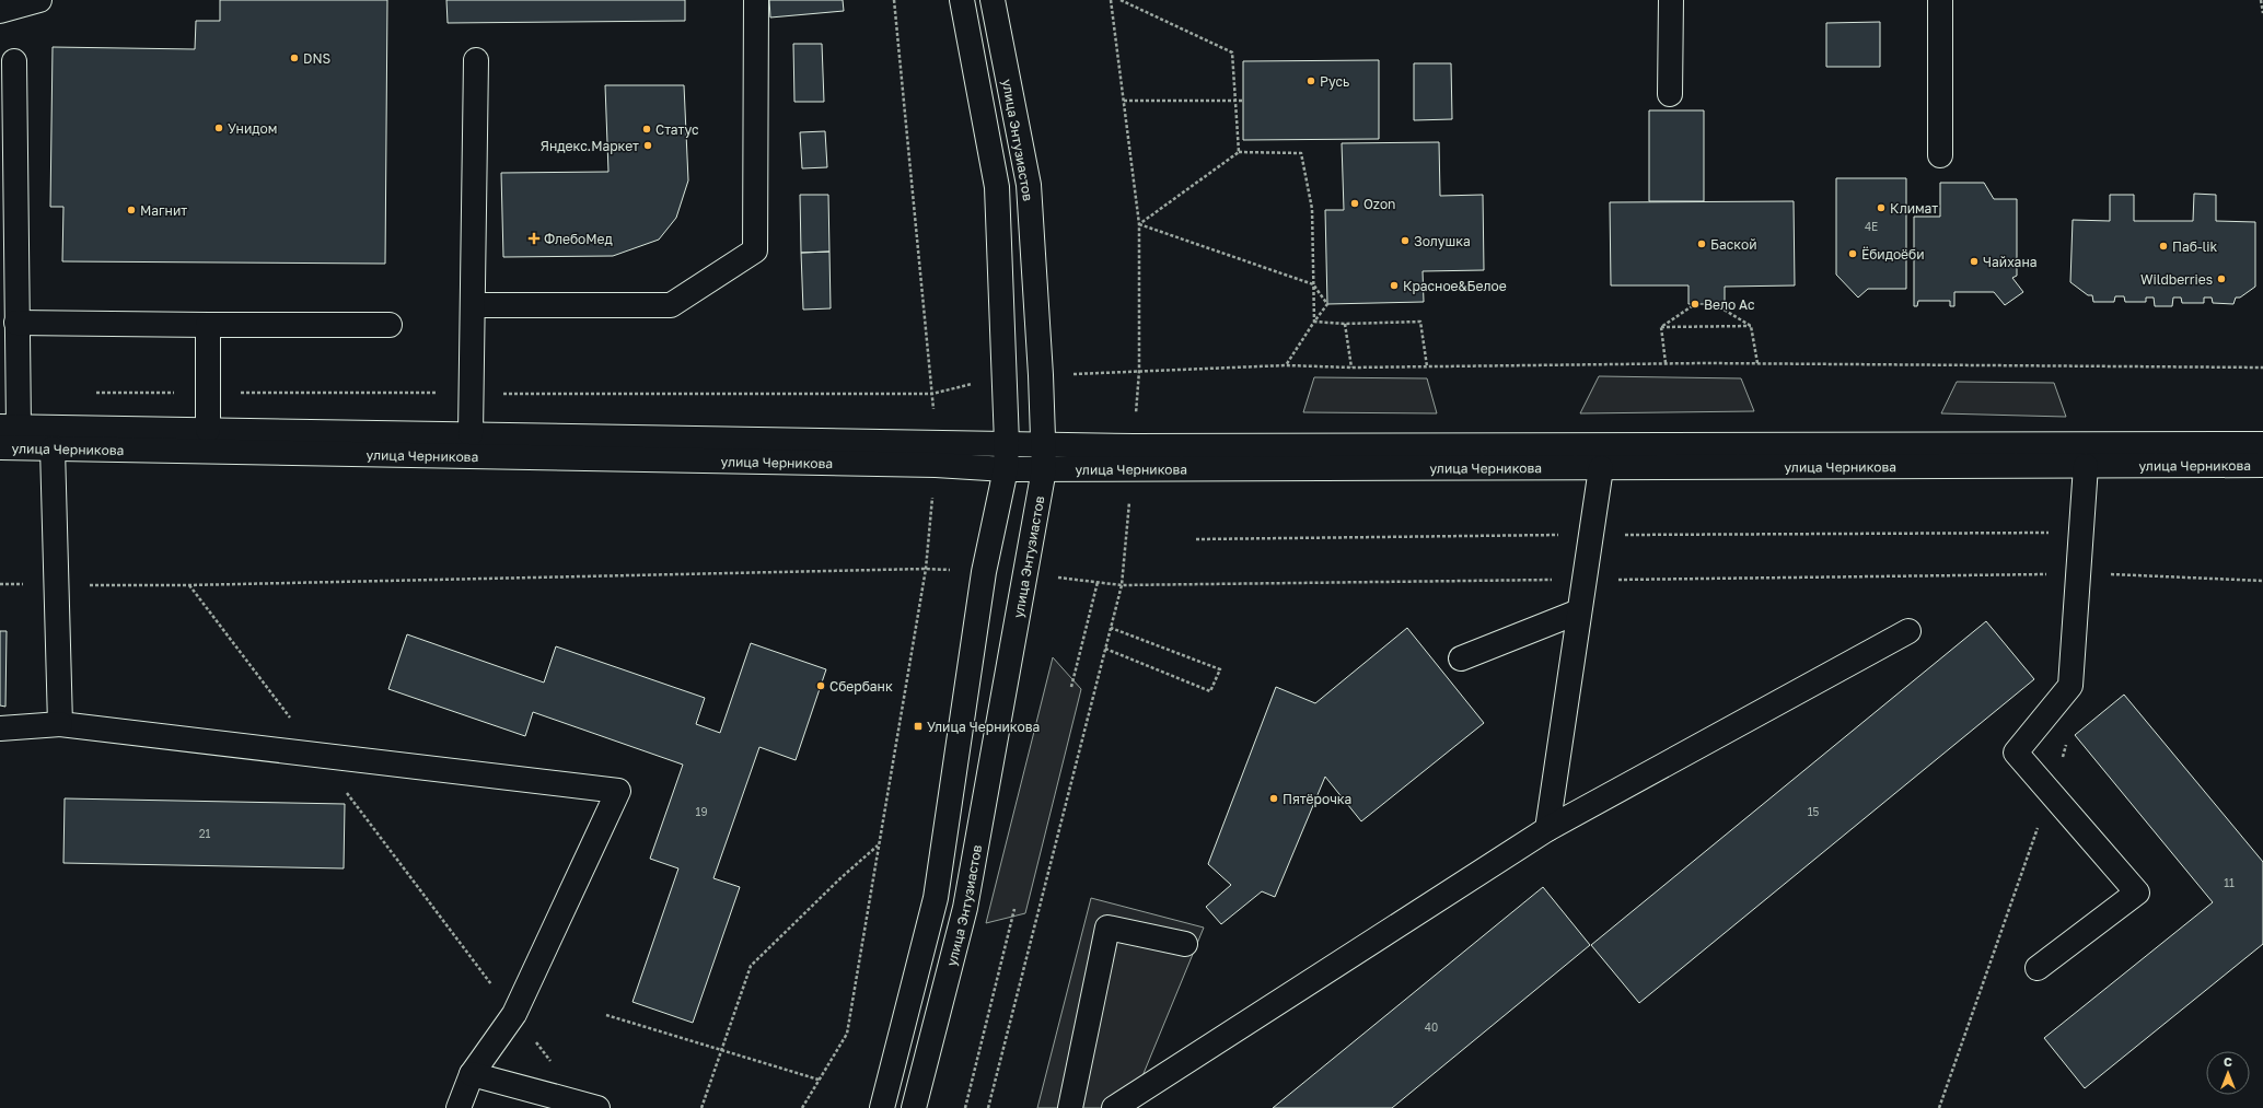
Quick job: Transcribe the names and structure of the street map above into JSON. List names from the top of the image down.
{
  "streets": {
    "street": ["улица Энтузиастов", "улица Черникова"]
  },
  "crossings": [
    ["улица Энтузиастов", "улица Черникова"]
  ],
  "places": {
    "other": [
      "DNS",
      "Русь",
      "Унидом",
      "Статус",
      "Яндекс.Маркет",
      "Ozon",
      "Климат",
      "Магнит",
      "Золушка",
      "Баской",
      "Паб-lik",
      "Ёбидоёби",
      "Чайхана",
      "Wildberries",
      "Красное&Белое",
      "Вело Ас",
      "Сбербанк",
      "Пятёрочка"
    ],
    "health": ["ФлебоМед"],
    "transit": ["Улица Черникова"]
  },
  "house_numbers": [
    "4Е",
    "19",
    "15",
    "21",
    "11",
    "40"
  ],
  "north": "top"
}
